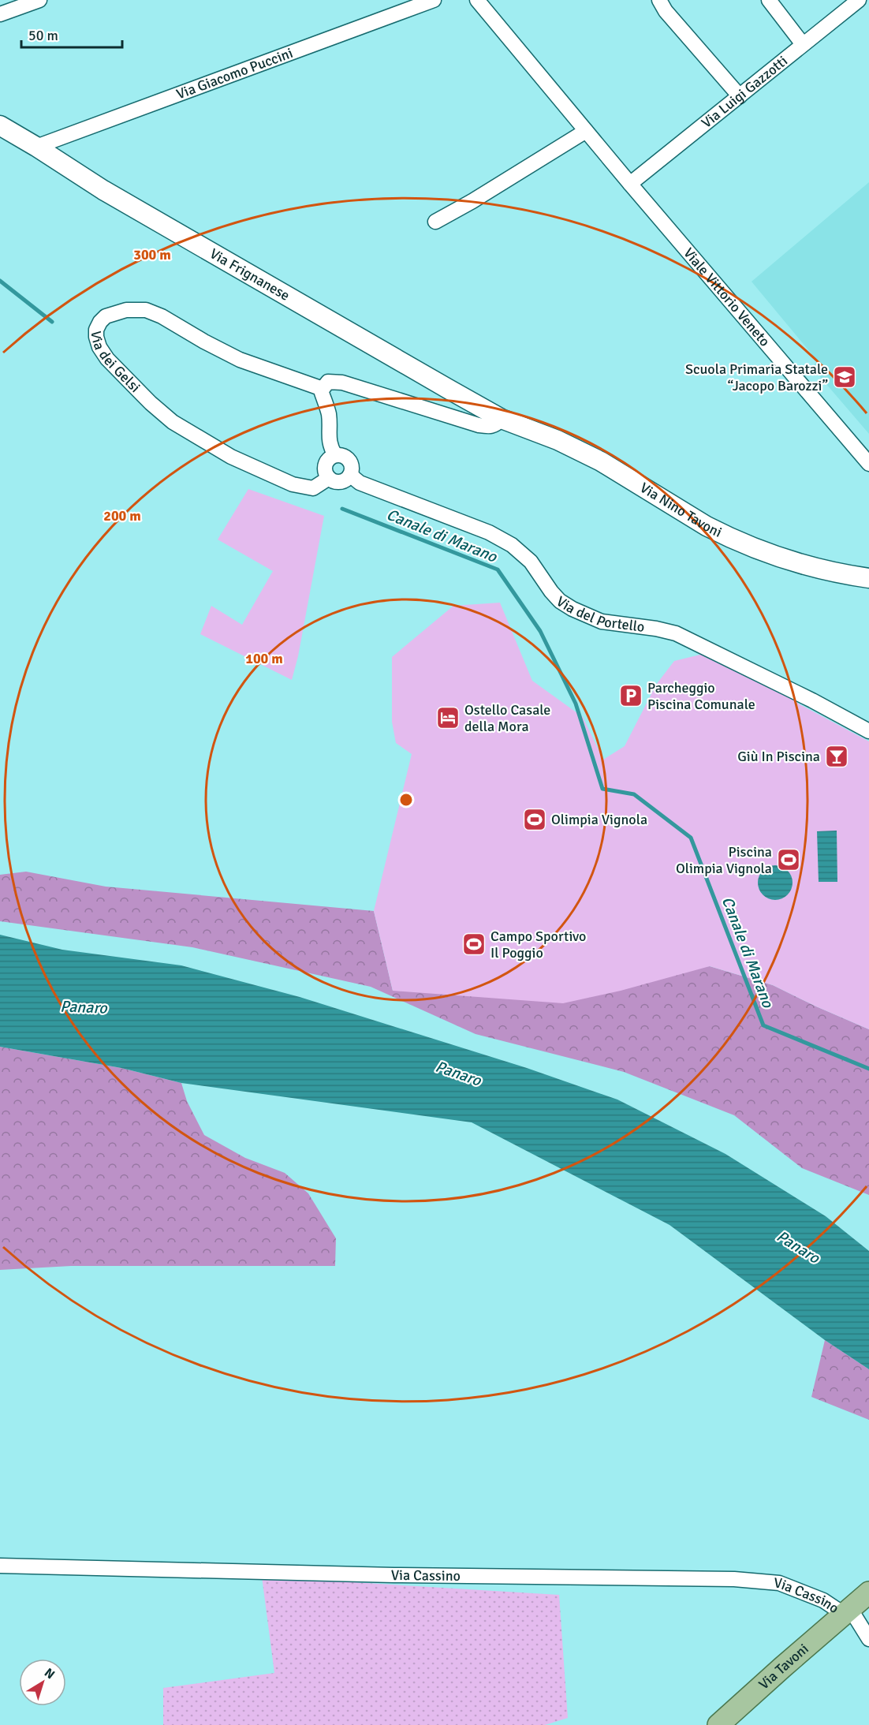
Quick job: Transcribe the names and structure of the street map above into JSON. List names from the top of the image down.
{
  "streets": {
    "main road": ["Via Frignanese", "Via Nino Tavoni", "Via Tavoni"],
    "street": [
      "Via Giacomo Puccini",
      "Via Luigi Gazzotti",
      "Viale Vittorio Veneto",
      "Via dei Gelsi",
      "Via del Portello",
      "Via Cassino"
    ]
  },
  "crossings": [
    ["Via Giacomo Puccini", "Via Frignanese"],
    ["Via Luigi Gazzotti", "Viale Vittorio Veneto"],
    ["Via Frignanese", "Via Nino Tavoni"],
    ["Via dei Gelsi", "Via del Portello"],
    ["Via Cassino", "Via Tavoni"]
  ],
  "water": ["Canale di Marano", "Panaro"],
  "places": {
    "school or university": ["Scuola Primaria Statale “Jacopo Barozzi”"],
    "parking": ["Parcheggio Piscina Comunale"],
    "hotel": ["Ostello Casale della Mora"],
    "bar": ["Giù In Piscina"],
    "sports": ["Olimpia Vignola", "Piscina Olimpia Vignola", "Campo Sportivo Il Poggio"]
  },
  "scale_bar": "50 m",
  "north": "top right",
  "rings": ["300 m", "200 m", "100 m"]
}
